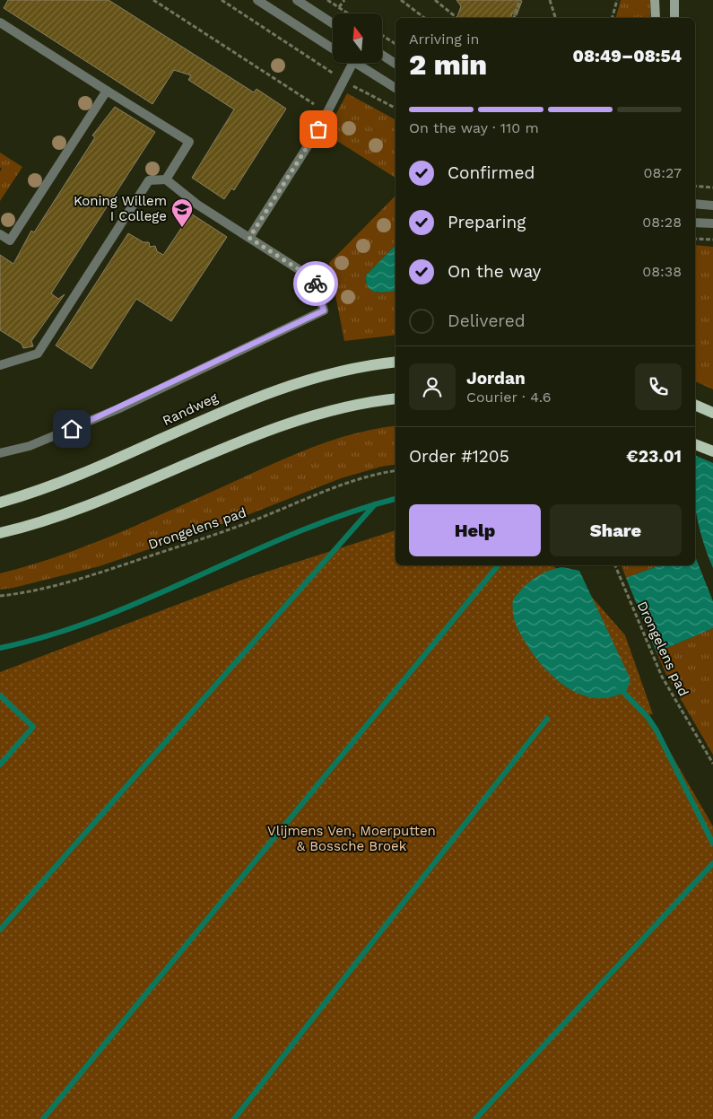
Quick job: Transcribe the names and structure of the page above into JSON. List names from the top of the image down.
{
  "streets": {
    "main road": ["Randweg"],
    "path": ["Drongelens pad"]
  },
  "parks": ["Vlijmens Ven, Moerputten & Bossche Broek"],
  "places": {
    "school or university": ["Koning Willem I College"]
  },
  "north": "top",
  "page": {
    "heading": ["2 min", "Arriving in", "08:49–08:54"],
    "panel": [
      "Jordan",
      "Courier · 4.6",
      "Order #1205",
      "€23.01"
    ],
    "bar": "On the way · 110 m",
    "list": [
      ["Confirmed", "08:27"],
      ["Preparing", "08:28"],
      ["On the way", "08:38"],
      "Delivered"
    ],
    "buttons": ["Help", "Share"]
  }
}
